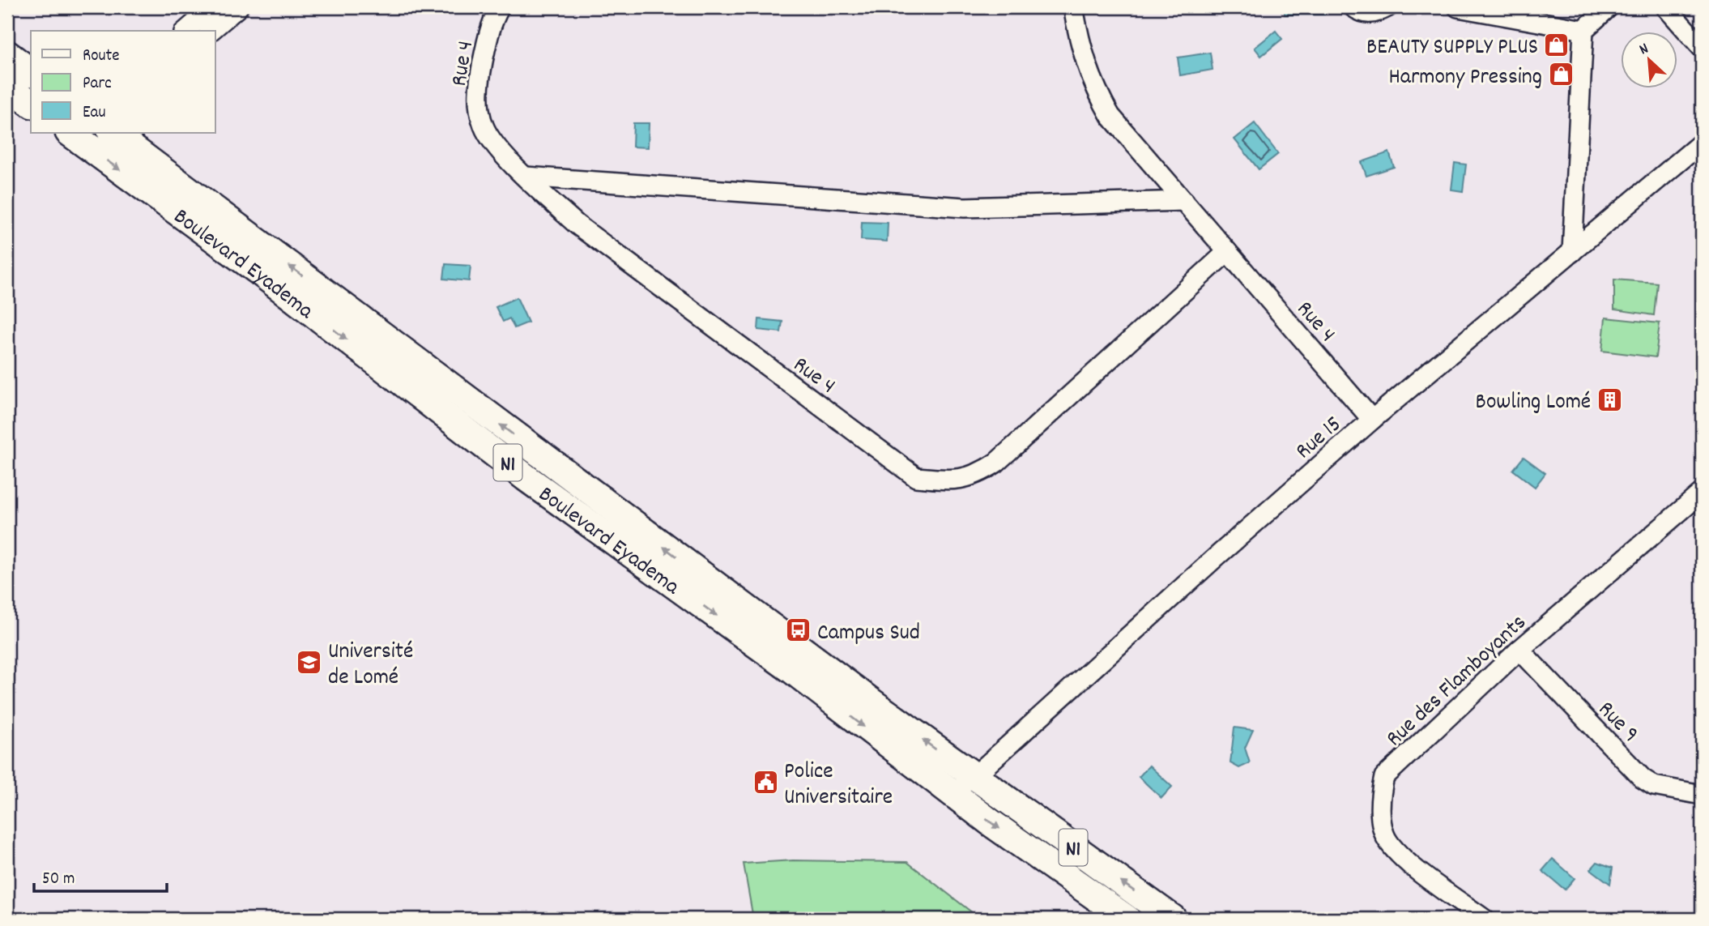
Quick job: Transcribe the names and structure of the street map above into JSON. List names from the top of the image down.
{
  "streets": {
    "highway": ["Boulevard Eyadema", "N1"],
    "street": [
      "Rue 4",
      "Rue 15",
      "Rue des Flamboyants",
      "Rue 9"
    ]
  },
  "crossings": [
    ["Rue 4", "Rue 15"],
    ["Boulevard Eyadema", "Rue 15"],
    ["Boulevard Eyadema", "N1"],
    ["Rue 15", "N1"],
    ["Rue des Flamboyants", "Rue 9"]
  ],
  "places": {
    "shop": ["BEAUTY SUPPLY PLUS", "Harmony Pressing"],
    "building": ["Bowling Lomé"],
    "bus stop": ["Campus Sud"],
    "school or university": ["Université de Lomé"],
    "public building": ["Police Universitaire"]
  },
  "legend": ["Route", "Parc", "Eau"],
  "scale_bar": "50 m",
  "north": "top left"
}
